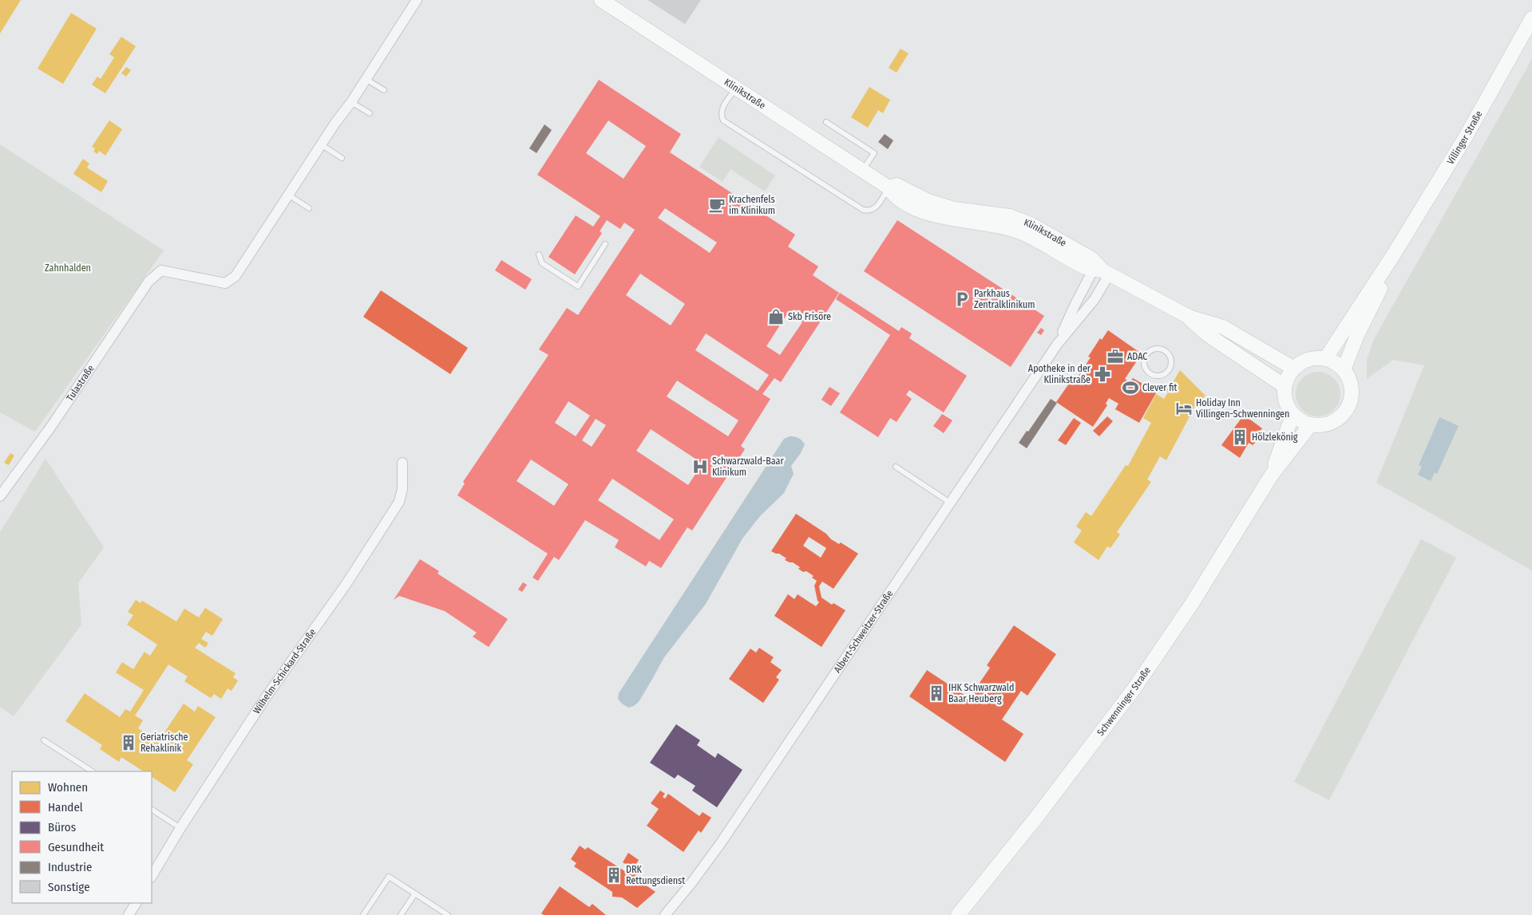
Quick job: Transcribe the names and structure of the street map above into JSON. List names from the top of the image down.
{
  "streets": {
    "main road": ["Klinikstraße", "Villinger Straße", "Schwenninger Straße"],
    "street": ["Tulastraße", "Albert-Schweitzer-Straße", "Wilhelm-Schickard-Straße"]
  },
  "crossings": [
    ["Klinikstraße", "Villinger Straße"],
    ["Klinikstraße", "Albert-Schweitzer-Straße"],
    ["Klinikstraße", "Schwenninger Straße"],
    ["Villinger Straße", "Schwenninger Straße"]
  ],
  "parks": ["Zahnhalden"],
  "places": {
    "cafe": ["Krachenfels im Klinikum"],
    "parking": ["Parkhaus Zentralklinikum"],
    "shop": ["Skb Frisöre"],
    "office": ["ADAC"],
    "pharmacy": ["Apotheke in der Klinikstraße"],
    "sports": ["Clever fit"],
    "hotel": ["Holiday Inn Villingen-Schwenningen"],
    "building": [
      "Hölzlekönig",
      "IHK Schwarzwald Baar Heuberg",
      "Geriatrische Rehaklinik",
      "DRK Rettungsdienst"
    ],
    "hospital": ["Schwarzwald-Baar Klinikum"]
  },
  "legend": [
    "Wohnen",
    "Handel",
    "Büros",
    "Gesundheit",
    "Industrie",
    "Sonstige"
  ]
}
